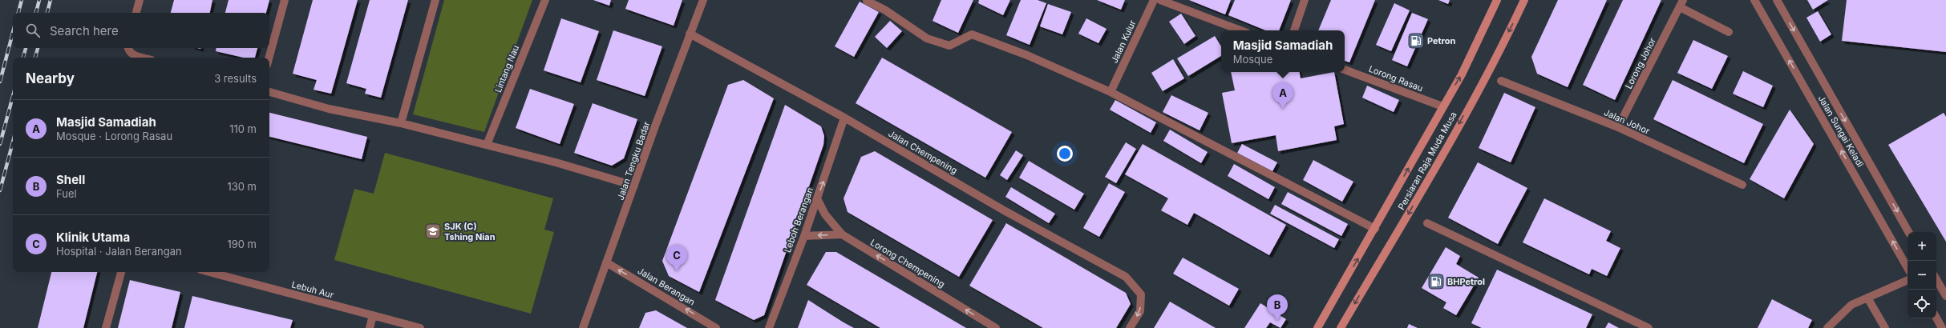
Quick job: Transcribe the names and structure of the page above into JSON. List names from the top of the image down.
{
  "streets": {
    "main road": ["Persiaran Raja Muda Musa"],
    "street": [
      "Jalan Kulur",
      "Lorong Johor",
      "Lintang Nau",
      "Lorong Rasau",
      "Jalan Johor",
      "Jalan Sungai Keladi",
      "Jalan Chempening",
      "Jalan Tengku Badar",
      "Leboh Berangan",
      "Lorong Chempening",
      "Jalan Berangan",
      "Lebuh Aur"
    ]
  },
  "crossings": [
    ["Lorong Johor", "Jalan Johor"],
    ["Lorong Rasau", "Persiaran Raja Muda Musa"],
    ["Jalan Chempening", "Jalan Tengku Badar"],
    ["Jalan Chempening", "Leboh Berangan"],
    ["Jalan Tengku Badar", "Jalan Berangan"]
  ],
  "one_way": [
    "Jalan Chempening",
    "Leboh Berangan",
    "Lorong Chempening",
    "Jalan Berangan"
  ],
  "places": {
    "fuel station": ["Petron", "BHPetrol"],
    "school or university": ["SJK (C) Tshing Nian"]
  },
  "page": {
    "search": "Search here",
    "popup": ["Masjid Samadiah", "Mosque"],
    "heading": ["Nearby", "3 results"],
    "pins": ["A", "C", "B"],
    "list": [
      {
        "mark": "A",
        "name": "Masjid Samadiah",
        "note": "Mosque · Lorong Rasau",
        "value": "110 m"
      },
      {
        "mark": "B",
        "name": "Shell",
        "note": "Fuel",
        "value": "130 m"
      },
      {
        "mark": "C",
        "name": "Klinik Utama",
        "note": "Hospital · Jalan Berangan",
        "value": "190 m"
      }
    ],
    "map_buttons": ["+", "−"]
  }
}
